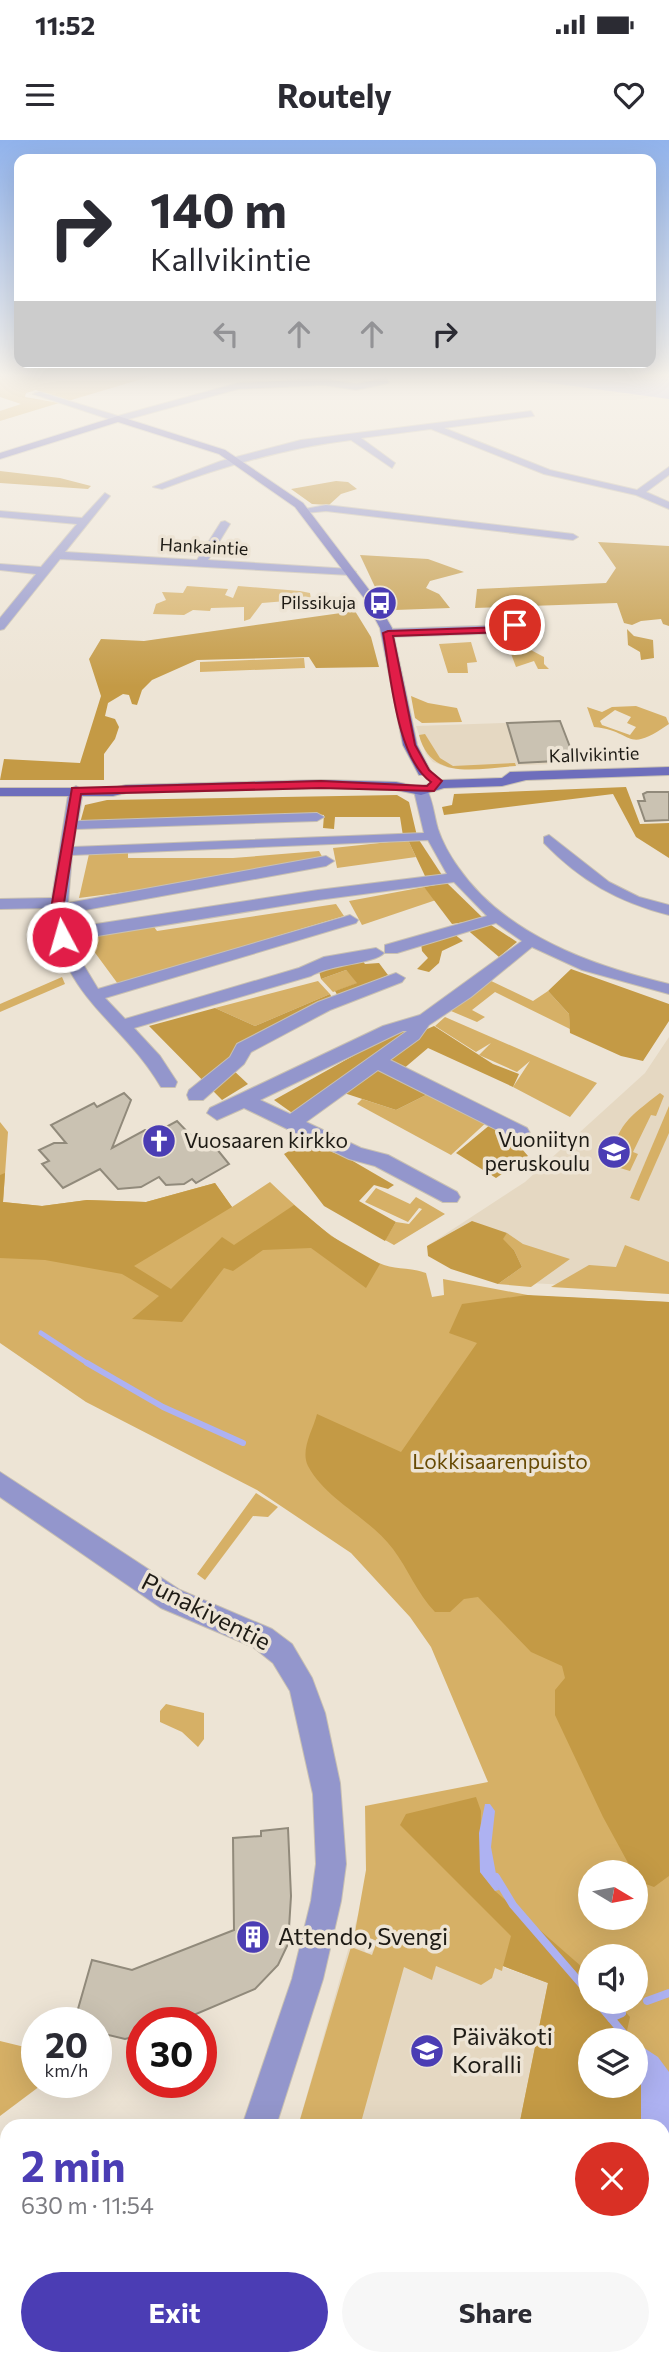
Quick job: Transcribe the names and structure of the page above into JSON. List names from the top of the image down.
{
  "streets": {
    "street": ["Hankaintie", "Kallvikintie", "Punakiventie"]
  },
  "parks": ["Lokkisaarenpuisto"],
  "places": {
    "bus stop": ["Pilssikuja"],
    "church": ["Vuosaaren kirkko"],
    "school or university": ["Vuoniityn peruskoulu", "Päiväkoti Koralli"],
    "building": ["Attendo, Svengi"]
  },
  "north": "right",
  "page": {
    "status": "11:52",
    "header": "Routely",
    "turn": ["140 m", "Kallvikintie"],
    "speed": "20 km/h",
    "limit": "30",
    "heading": ["2 min", "630 m · 11:54"],
    "buttons": ["Exit", "Share"]
  }
}
